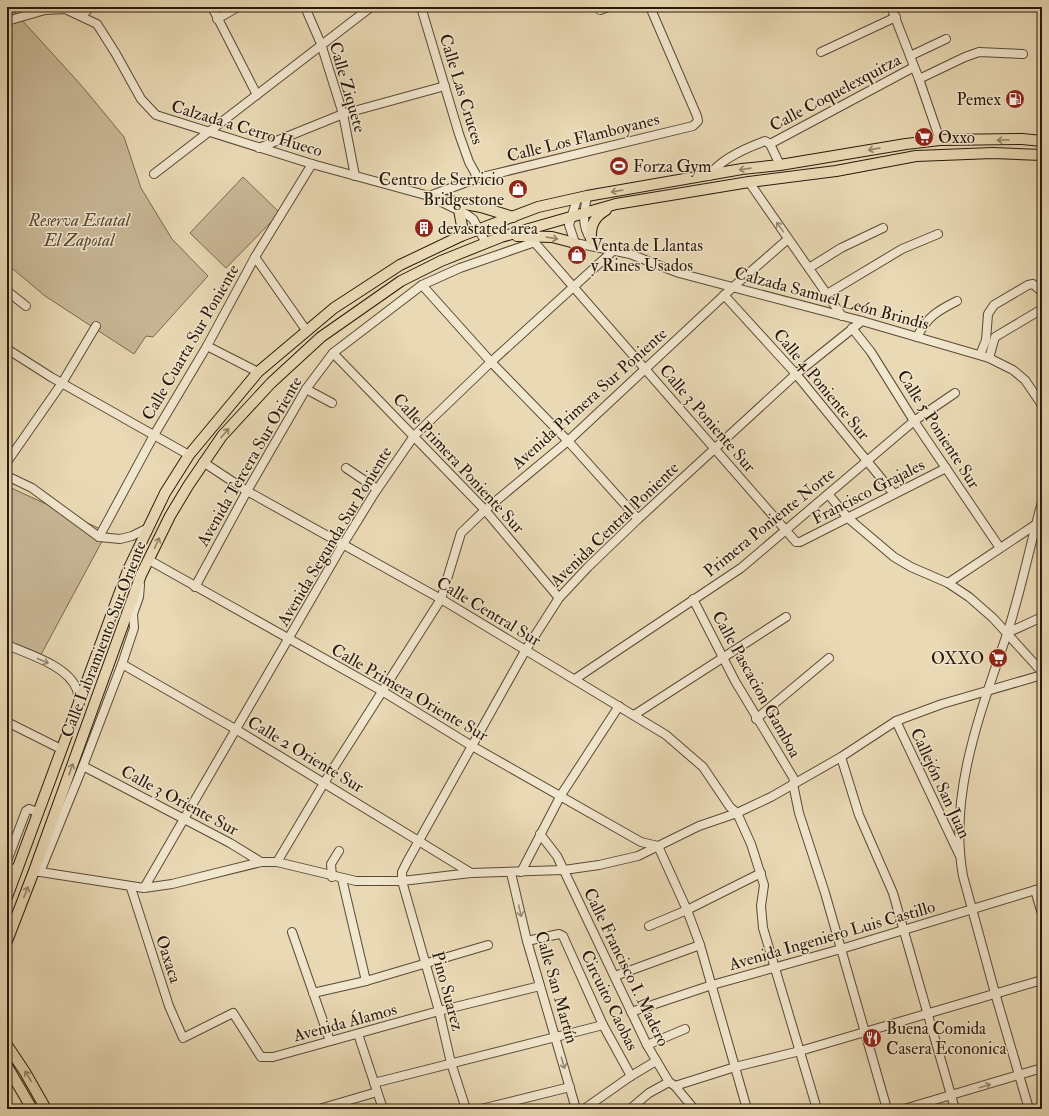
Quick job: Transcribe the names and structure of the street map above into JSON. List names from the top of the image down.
{
  "streets": {
    "main road": ["Calle Libramiento Sur Oriente"],
    "street": [
      "Calle Ziquete",
      "Calle Las Cruces",
      "Calle Coquelexquitza",
      "Calzada a Cerro Hueco",
      "Calle Los Flamboyanes",
      "Calzada Samuel León Brindis",
      "Calle Cuarta Sur Poniente",
      "Calle 4 Poniente Sur",
      "Avenida Primera Sur Poniente",
      "Calle 3 Poniente Sur",
      "Calle 5 Poniente Sur",
      "Avenida Tercera Sur Oriente",
      "Calle Primera Poniente Sur",
      "Francisco Grajales",
      "Primera Poniente Norte",
      "Avenida Central Poniente",
      "Avenida Segunda Sur Poniente",
      "Calle Central Sur",
      "Calle Pascacion Gamboa",
      "Calle Primera Oriente Sur",
      "Calle 2 Oriente Sur",
      "Callejón San Juan",
      "Calle 3 Oriente Sur",
      "Avenida Ingeniero Luis Castillo",
      "Oaxaca",
      "Calle Francisco I. Madero",
      "Calle San Martín",
      "Pino Suarez",
      "Circuito Caobas",
      "Avenida Álamos"
    ]
  },
  "crossings": [
    ["Calle Ziquete", "Calzada a Cerro Hueco"],
    ["Calle Las Cruces", "Calle Los Flamboyanes"],
    ["Calzada a Cerro Hueco", "Calle Los Flamboyanes"],
    ["Calzada a Cerro Hueco", "Calle Cuarta Sur Poniente"],
    ["Calzada a Cerro Hueco", "Calle Libramiento Sur Oriente"],
    ["Calzada Samuel León Brindis", "Avenida Primera Sur Poniente"],
    ["Calzada Samuel León Brindis", "Avenida Central Poniente"],
    ["Calzada Samuel León Brindis", "Avenida Segunda Sur Poniente"],
    ["Calle 4 Poniente Sur", "Avenida Primera Sur Poniente"],
    ["Calle 4 Poniente Sur", "Francisco Grajales"],
    ["Calle 4 Poniente Sur", "Primera Poniente Norte"],
    ["Calle 4 Poniente Sur", "Avenida Central Poniente"],
    ["Avenida Primera Sur Poniente", "Calle 3 Poniente Sur"],
    ["Avenida Primera Sur Poniente", "Calle Primera Poniente Sur"],
    ["Avenida Primera Sur Poniente", "Calle Central Sur"],
    ["Avenida Primera Sur Poniente", "Calle Primera Oriente Sur"],
    ["Avenida Primera Sur Poniente", "Calle 2 Oriente Sur"],
    ["Calle 3 Poniente Sur", "Avenida Tercera Sur Oriente"],
    ["Calle 3 Poniente Sur", "Francisco Grajales"],
    ["Calle 3 Poniente Sur", "Primera Poniente Norte"],
    ["Calle 3 Poniente Sur", "Avenida Central Poniente"],
    ["Calle 3 Poniente Sur", "Avenida Segunda Sur Poniente"],
    ["Calle 5 Poniente Sur", "Francisco Grajales"],
    ["Calle 5 Poniente Sur", "Primera Poniente Norte"],
    ["Calle 5 Poniente Sur", "Avenida Central Poniente"],
    ["Avenida Tercera Sur Oriente", "Calle Primera Poniente Sur"],
    ["Avenida Tercera Sur Oriente", "Calle Central Sur"],
    ["Avenida Tercera Sur Oriente", "Calle Primera Oriente Sur"],
    ["Calle Primera Poniente Sur", "Avenida Central Poniente"],
    ["Calle Primera Poniente Sur", "Avenida Segunda Sur Poniente"],
    ["Francisco Grajales", "Primera Poniente Norte"],
    ["Primera Poniente Norte", "Calle Central Sur"],
    ["Primera Poniente Norte", "Calle Pascacion Gamboa"],
    ["Avenida Central Poniente", "Calle Central Sur"],
    ["Avenida Central Poniente", "Calle Primera Oriente Sur"],
    ["Avenida Central Poniente", "Calle 2 Oriente Sur"],
    ["Avenida Central Poniente", "Pino Suarez"],
    ["Avenida Segunda Sur Poniente", "Calle Central Sur"],
    ["Avenida Segunda Sur Poniente", "Calle Primera Oriente Sur"],
    ["Avenida Segunda Sur Poniente", "Calle 2 Oriente Sur"],
    ["Avenida Segunda Sur Poniente", "Calle 3 Oriente Sur"],
    ["Calle Central Sur", "Calle Libramiento Sur Oriente"],
    ["Calle Central Sur", "Avenida Ingeniero Luis Castillo"],
    ["Calle Libramiento Sur Oriente", "Calle Primera Oriente Sur"],
    ["Calle Pascacion Gamboa", "Avenida Ingeniero Luis Castillo"],
    ["Avenida Ingeniero Luis Castillo", "Calle Francisco I. Madero"],
    ["Oaxaca", "Avenida Álamos"],
    ["Calle San Martín", "Circuito Caobas"],
    ["Calle San Martín", "Avenida Álamos"],
    ["Pino Suarez", "Avenida Álamos"]
  ],
  "one_way": ["Calle San Martín"],
  "parks": ["Reserva Estatal El Zapotal"],
  "places": {
    "fuel station": ["Pemex"],
    "supermarket": ["Oxxo", "OXXO"],
    "sports": ["Forza Gym"],
    "shop": ["Centro de Servicio Bridgestone", "Venta de Llantas y Rines Usados"],
    "building": ["devastated area"],
    "restaurant": ["Buena Comida Casera Econonica"]
  }
}
